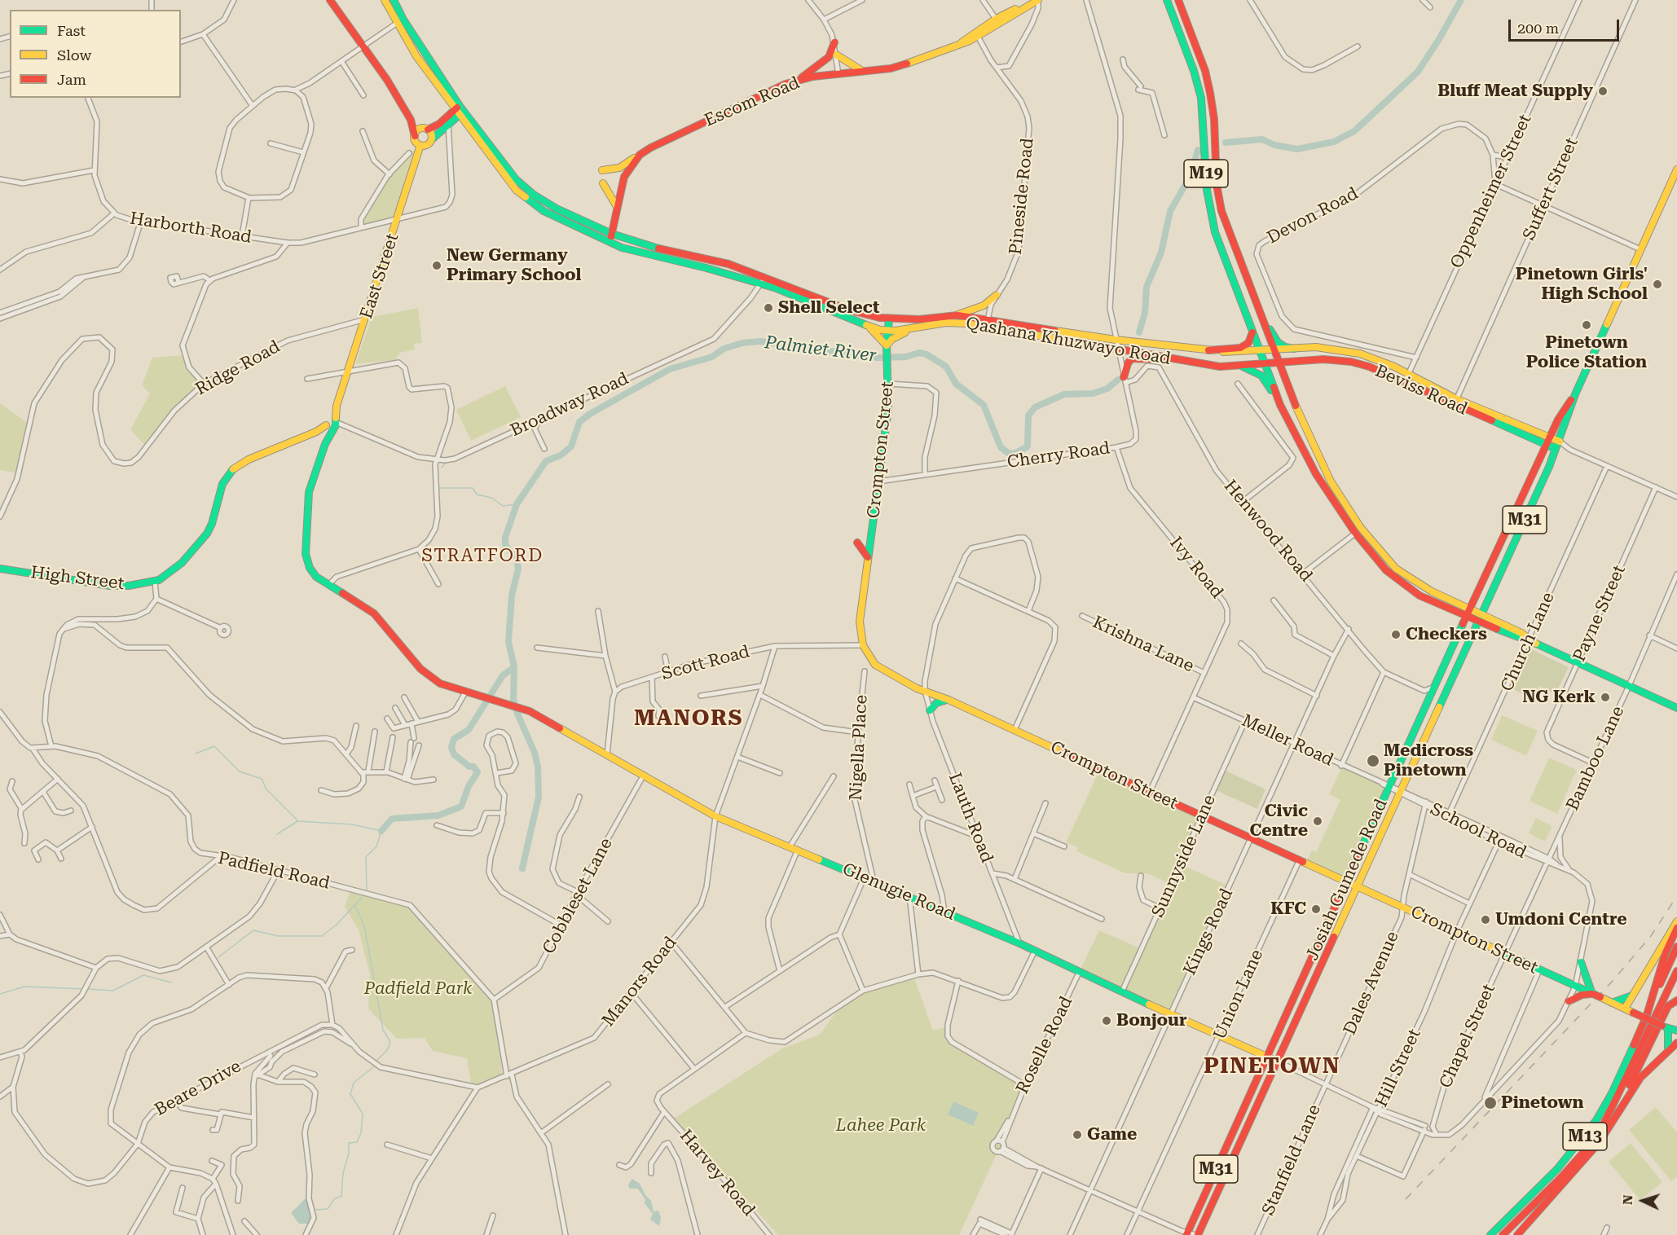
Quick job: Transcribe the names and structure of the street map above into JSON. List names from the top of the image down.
{
  "streets": {
    "main road": [
      "Escom Road",
      "M19",
      "East Street",
      "Qashana Khuzwayo Road",
      "Beviss Road",
      "Crompton Street",
      "M31",
      "High Street",
      "Josiah Gumede Road",
      "Glenugie Road",
      "M13"
    ],
    "street": [
      "Suffert Street",
      "Oppenheimer Street",
      "Pineside Road",
      "Devon Road",
      "Harborth Road",
      "Ridge Road",
      "Broadway Road",
      "Cherry Road",
      "Henwood Road",
      "Ivy Road",
      "Payne Street",
      "Church Lane",
      "Krishna Lane",
      "Scott Road",
      "Meller Road",
      "Nigella Place",
      "Bamboo Lane",
      "Lauth Road",
      "School Road",
      "Sunnyside Lane",
      "Padfield Road",
      "Cobbleset Lane",
      "Kings Road",
      "Manors Road",
      "Dales Avenue",
      "Union Lane",
      "Chapel Street",
      "Roselle Road",
      "Hill Street",
      "Beare Drive",
      "Stanfield Lane",
      "Harvey Road"
    ]
  },
  "crossings": [
    ["Escom Road", "Pineside Road"],
    ["M19", "Qashana Khuzwayo Road"],
    ["M19", "Beviss Road"],
    ["M19", "Payne Street"],
    ["M19", "Church Lane"],
    ["M19", "Bamboo Lane"],
    ["M19", "Josiah Gumede Road"],
    ["Suffert Street", "Beviss Road"],
    ["Oppenheimer Street", "Devon Road"],
    ["Oppenheimer Street", "Beviss Road"],
    ["Pineside Road", "Qashana Khuzwayo Road"],
    ["Harborth Road", "East Street"],
    ["East Street", "Ridge Road"],
    ["East Street", "Broadway Road"],
    ["East Street", "High Street"],
    ["East Street", "Glenugie Road"],
    ["Qashana Khuzwayo Road", "Beviss Road"],
    ["Qashana Khuzwayo Road", "Broadway Road"],
    ["Qashana Khuzwayo Road", "Crompton Street"],
    ["Qashana Khuzwayo Road", "Cherry Road"],
    ["Beviss Road", "Payne Street"],
    ["Beviss Road", "Church Lane"],
    ["Beviss Road", "Josiah Gumede Road"],
    ["Broadway Road", "High Street"],
    ["Crompton Street", "Cherry Road"],
    ["Crompton Street", "Ivy Road"],
    ["Crompton Street", "Scott Road"],
    ["Crompton Street", "Lauth Road"],
    ["Crompton Street", "Sunnyside Lane"],
    ["Crompton Street", "Josiah Gumede Road"],
    ["Crompton Street", "Kings Road"],
    ["Crompton Street", "Dales Avenue"],
    ["Crompton Street", "Union Lane"],
    ["Crompton Street", "Chapel Street"],
    ["Crompton Street", "Hill Street"],
    ["Cherry Road", "Henwood Road"],
    ["Cherry Road", "Ivy Road"],
    ["Henwood Road", "Josiah Gumede Road"],
    ["Henwood Road", "Kings Road"],
    ["Ivy Road", "Krishna Lane"],
    ["Ivy Road", "Meller Road"],
    ["Payne Street", "Bamboo Lane"],
    ["Church Lane", "School Road"],
    ["Scott Road", "Manors Road"],
    ["Meller Road", "School Road"],
    ["Meller Road", "Sunnyside Lane"],
    ["Meller Road", "Josiah Gumede Road"],
    ["Meller Road", "Kings Road"],
    ["Nigella Place", "Glenugie Road"],
    ["Bamboo Lane", "School Road"],
    ["Bamboo Lane", "Chapel Street"],
    ["Lauth Road", "Glenugie Road"],
    ["School Road", "Josiah Gumede Road"],
    ["School Road", "Dales Avenue"],
    ["School Road", "Chapel Street"],
    ["School Road", "Hill Street"],
    ["Sunnyside Lane", "Glenugie Road"],
    ["Padfield Road", "Cobbleset Lane"],
    ["Josiah Gumede Road", "Glenugie Road"],
    ["Glenugie Road", "Cobbleset Lane"],
    ["Glenugie Road", "Kings Road"],
    ["Glenugie Road", "Manors Road"],
    ["Glenugie Road", "Union Lane"],
    ["Glenugie Road", "Roselle Road"],
    ["Dales Avenue", "Stanfield Lane"]
  ],
  "districts": ["STRATFORD", "MANORS", "PINETOWN"],
  "water": ["Palmiet River"],
  "parks": ["Padfield Park", "Lahee Park"],
  "places": [
    "Bluff Meat Supply",
    "New Germany Primary School",
    "Pinetown Girls' High School",
    "Shell Select",
    "Pinetown Police Station",
    "Checkers",
    "NG Kerk",
    "Medicross Pinetown",
    "Civic Centre",
    "KFC",
    "Umdoni Centre",
    "Bonjour",
    "Pinetown",
    "Game"
  ],
  "legend": ["Fast", "Slow", "Jam"],
  "scale_bar": "200 m",
  "north": "left"
}
